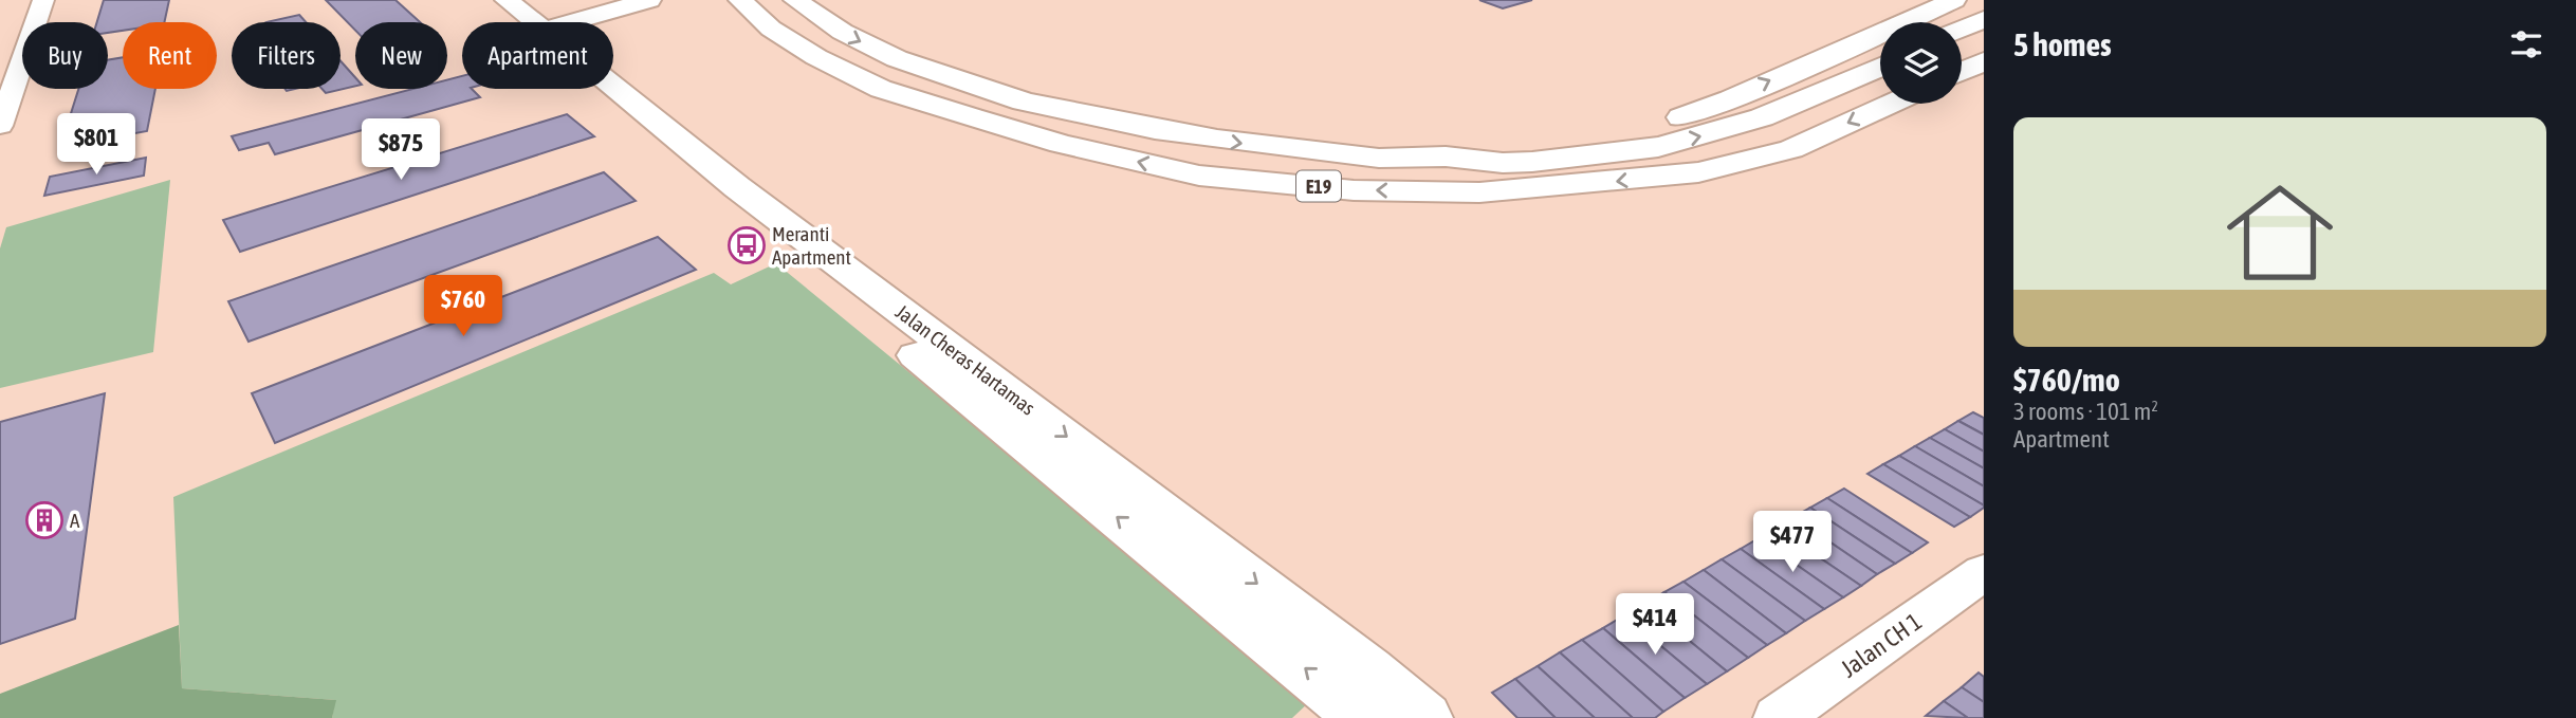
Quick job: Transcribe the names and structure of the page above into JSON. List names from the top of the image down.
{
  "streets": {
    "main road": ["E19", "Jalan Cheras Hartamas"],
    "street": ["Jalan CH 1"]
  },
  "places": {
    "bus stop": ["Meranti Apartment"],
    "building": ["A"]
  },
  "page": {
    "heading": "5 homes",
    "chip": [
      "Buy",
      "Rent",
      "Filters",
      "New",
      "Apartment"
    ],
    "list": [
      {
        "name": "$760/mo",
        "note": "3 rooms · 101 m² · Apartment"
      }
    ],
    "price": [
      "$801",
      "$875",
      "$760",
      "$477",
      "$414"
    ]
  }
}
